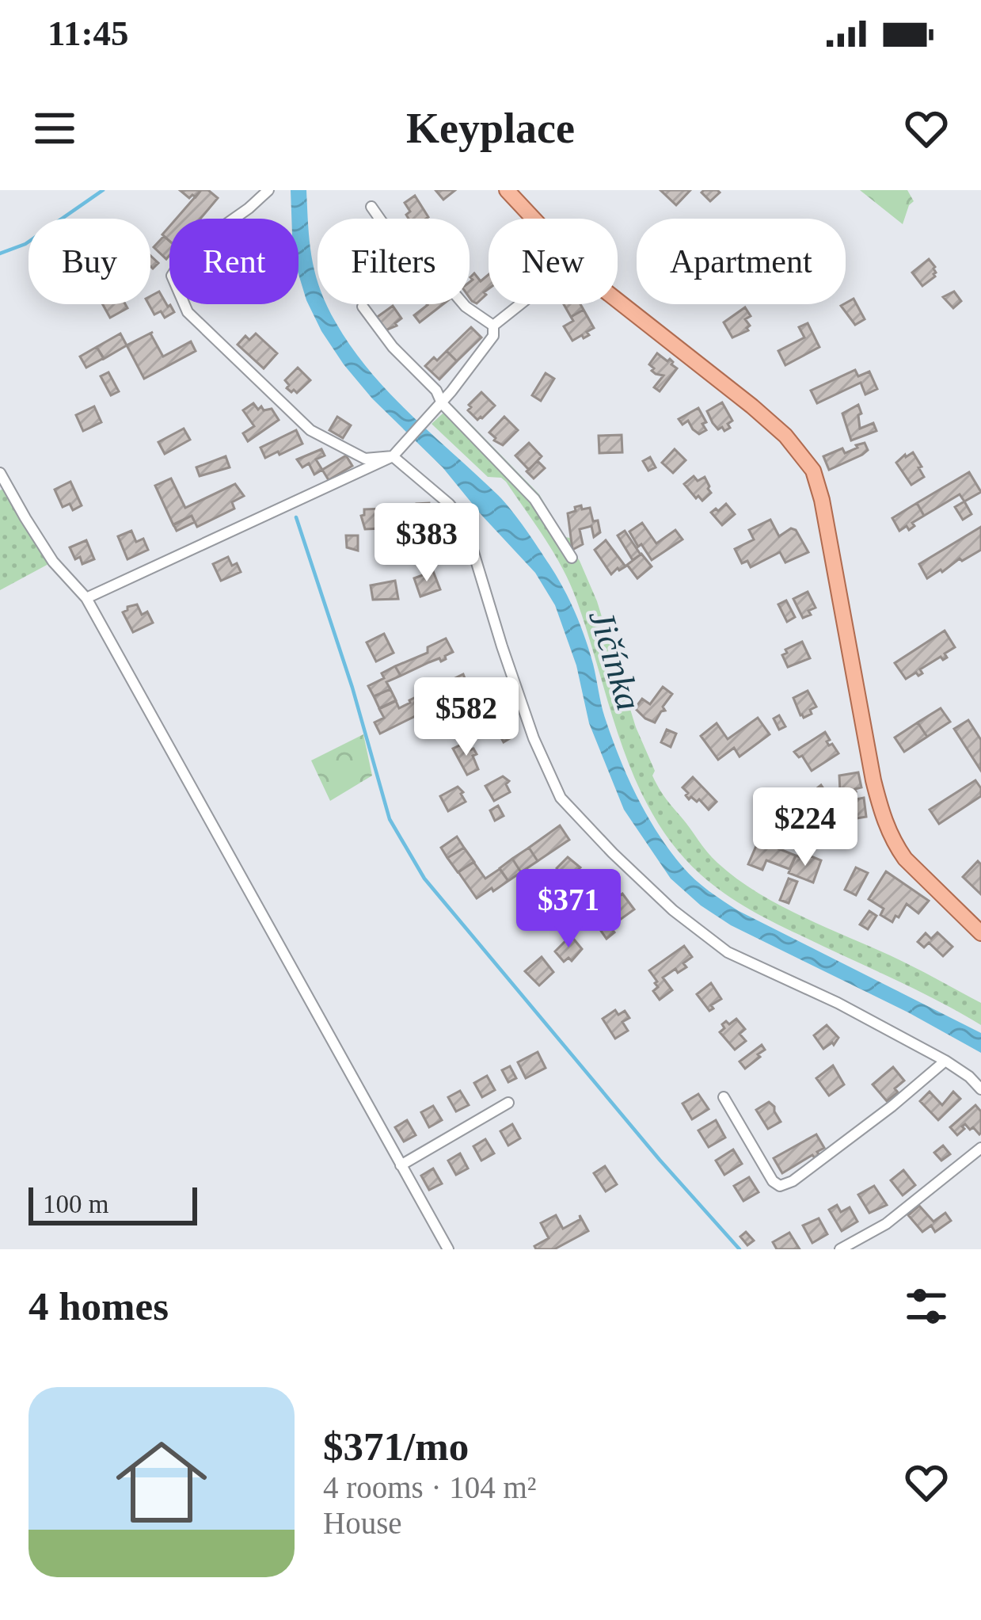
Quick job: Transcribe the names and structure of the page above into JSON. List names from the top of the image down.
{
  "water": ["Jičínka"],
  "scale_bar": "100 m",
  "page": {
    "status": "11:45",
    "header": "Keyplace",
    "chip": [
      "Buy",
      "Rent",
      "Filters",
      "New",
      "Apartment"
    ],
    "price": [
      "$383",
      "$582",
      "$224",
      "$371"
    ],
    "scale": "100 m",
    "heading": "4 homes",
    "list": [
      {
        "name": "$371/mo",
        "note": "4 rooms · 104 m² · House"
      }
    ]
  }
}
